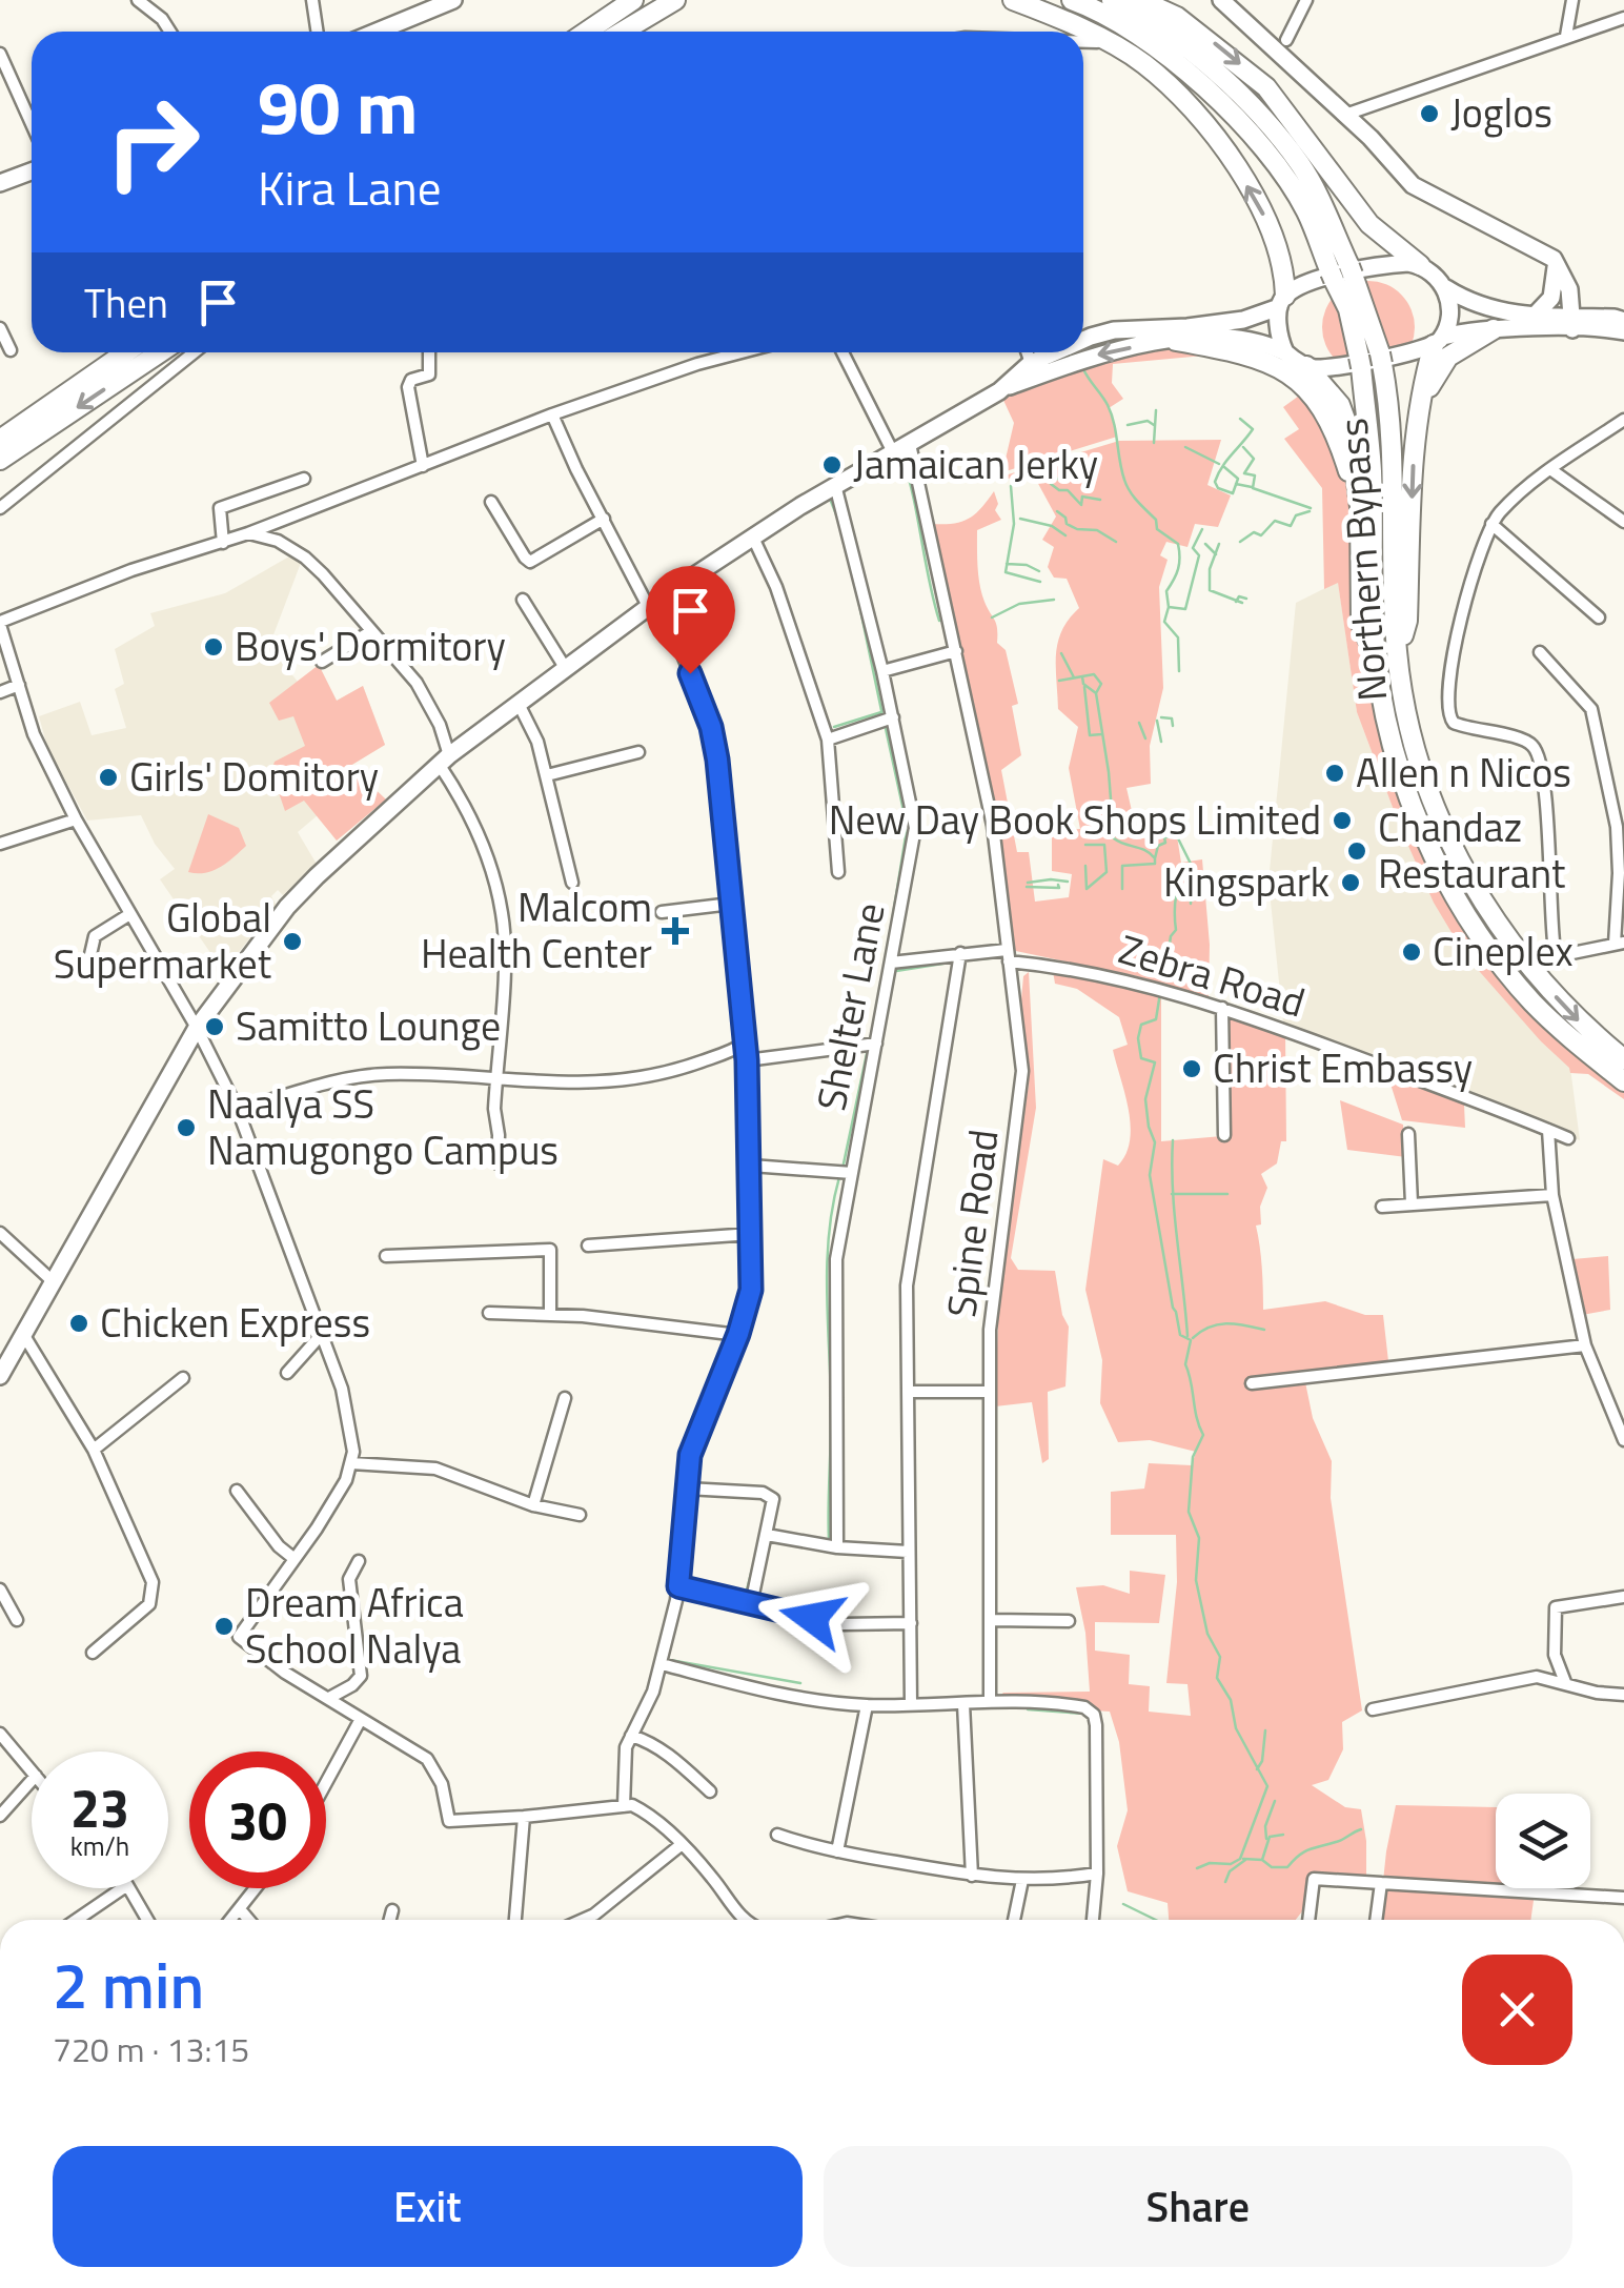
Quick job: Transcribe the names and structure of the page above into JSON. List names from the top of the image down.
{
  "streets": {
    "highway": ["Northern Bypass"],
    "street": ["Zebra Road", "Shelter Lane", "Spine Road"]
  },
  "crossings": [
    ["Zebra Road", "Shelter Lane"],
    ["Zebra Road", "Spine Road"]
  ],
  "places": {
    "other": [
      "Joglos",
      "Jamaican Jerky",
      "Boys' Dormitory",
      "Allen n Nicos",
      "Girls' Domitory",
      "New Day Book Shops Limited",
      "Chandaz Restaurant",
      "Kingspark",
      "Global Supermarket",
      "Cineplex",
      "Samitto Lounge",
      "Christ Embassy",
      "Naalya SS Namugongo Campus",
      "Chicken Express",
      "Dream Africa School Nalya"
    ],
    "health": ["Malcom Health Center"]
  },
  "page": {
    "turn": ["90 m", "Kira Lane"],
    "then": "Then",
    "speed": "23 km/h",
    "limit": "30",
    "heading": ["2 min", "720 m · 13:15"],
    "buttons": ["Exit", "Share"]
  }
}
